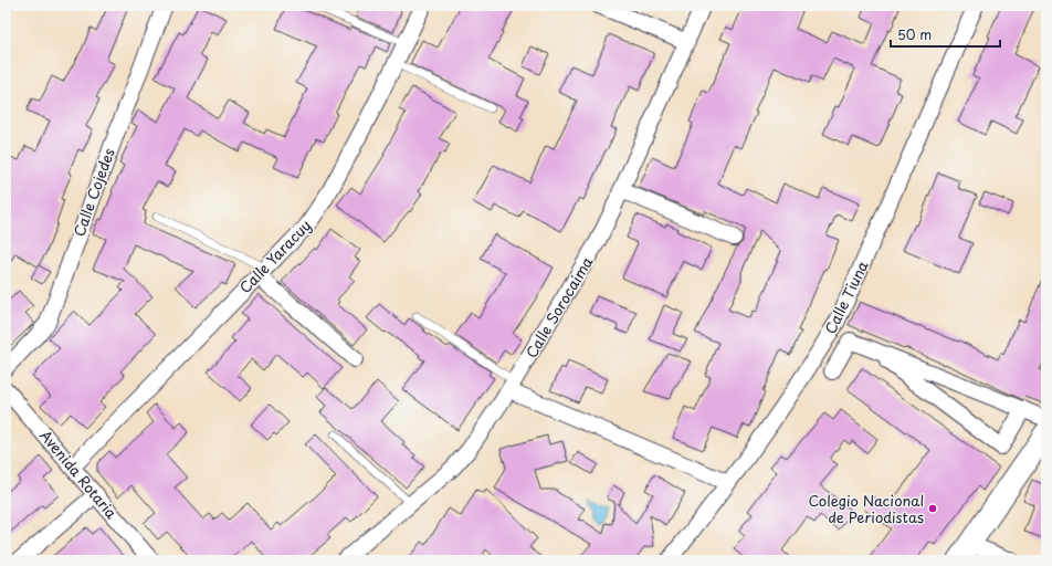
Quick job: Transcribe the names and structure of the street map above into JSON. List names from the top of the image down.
{
  "streets": {
    "street": [
      "Calle Cojedes",
      "Calle Yaracuy",
      "Calle Tiuna",
      "Calle Sorocaima",
      "Avenida Rotaria"
    ]
  },
  "crossings": [
    ["Calle Yaracuy", "Avenida Rotaria"]
  ],
  "places": ["Colegio Nacional de Periodistas"],
  "scale_bar": "50 m"
}
